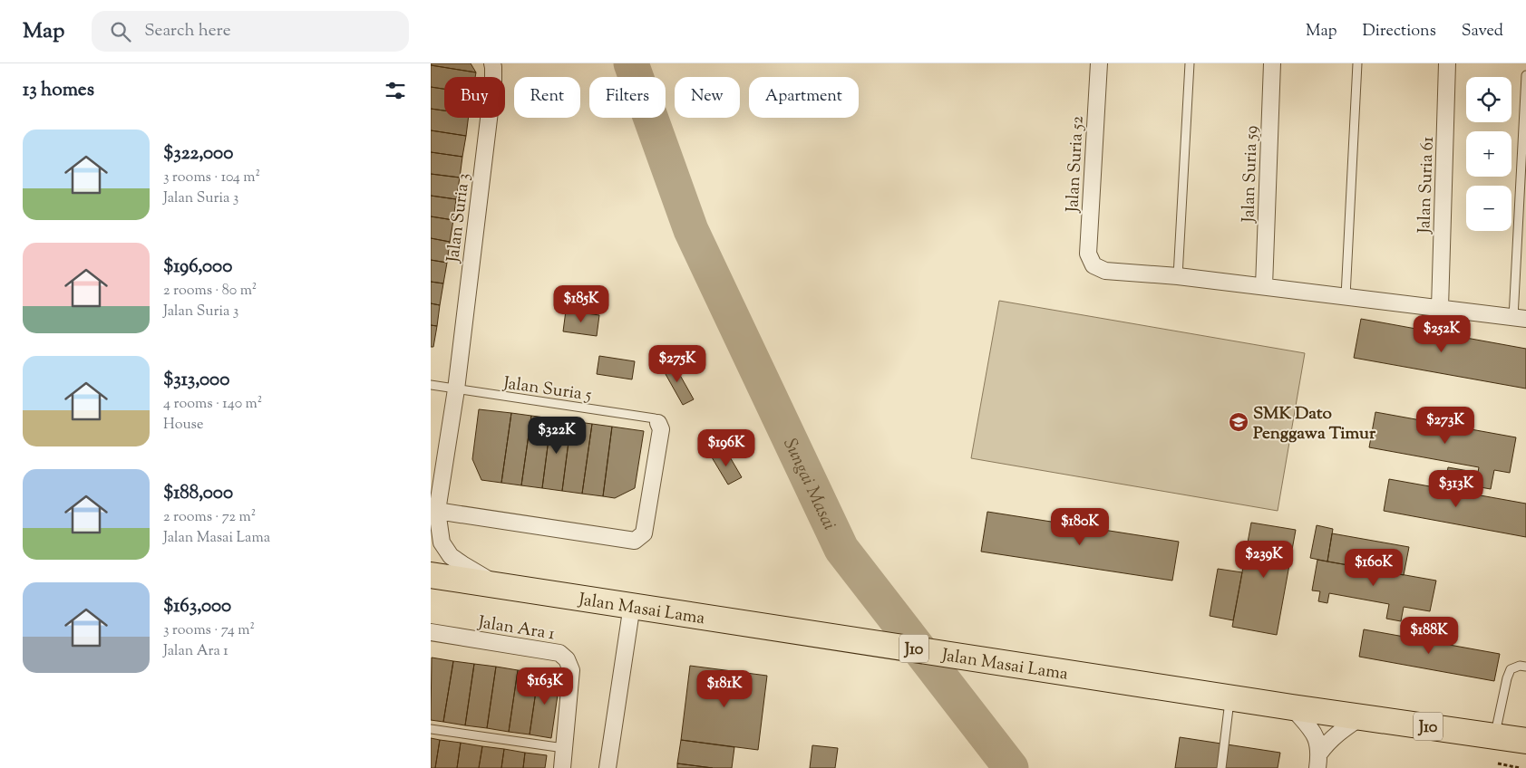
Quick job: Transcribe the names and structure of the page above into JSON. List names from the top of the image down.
{
  "streets": {
    "main road": ["Jalan Masai Lama", "J10"],
    "street": [
      "Jalan Suria 52",
      "Jalan Suria 59",
      "Jalan Suria 61",
      "Jalan Suria 3",
      "Jalan Ara 1"
    ],
    "lane": ["Jalan Suria 5"]
  },
  "crossings": [
    ["Jalan Suria 3", "Jalan Suria 5"],
    ["Jalan Suria 3", "Jalan Masai Lama"]
  ],
  "water": ["Sungai Masai"],
  "places": {
    "school or university": ["SMK Dato Penggawa Timur"]
  },
  "page": {
    "header": "Map",
    "search": "Search here",
    "nav": ["Map", "Directions", "Saved"],
    "heading": "13 homes",
    "map_buttons": ["+", "−"],
    "chip": [
      "Buy",
      "Rent",
      "Filters",
      "New",
      "Apartment"
    ],
    "list": [
      {
        "name": "$322,000",
        "note": "3 rooms · 104 m² · Jalan Suria 3"
      },
      {
        "name": "$196,000",
        "note": "2 rooms · 80 m² · Jalan Suria 3"
      },
      {
        "name": "$313,000",
        "note": "4 rooms · 140 m² · House"
      },
      {
        "name": "$188,000",
        "note": "2 rooms · 72 m² · Jalan Masai Lama"
      },
      {
        "name": "$163,000",
        "note": "3 rooms · 74 m² · Jalan Ara 1"
      }
    ],
    "price": [
      "$185K",
      "$252K",
      "$275K",
      "$273K",
      "$322K",
      "$196K",
      "$313K",
      "$180K",
      "$239K",
      "$160K",
      "$188K",
      "$163K",
      "$181K"
    ]
  }
}
